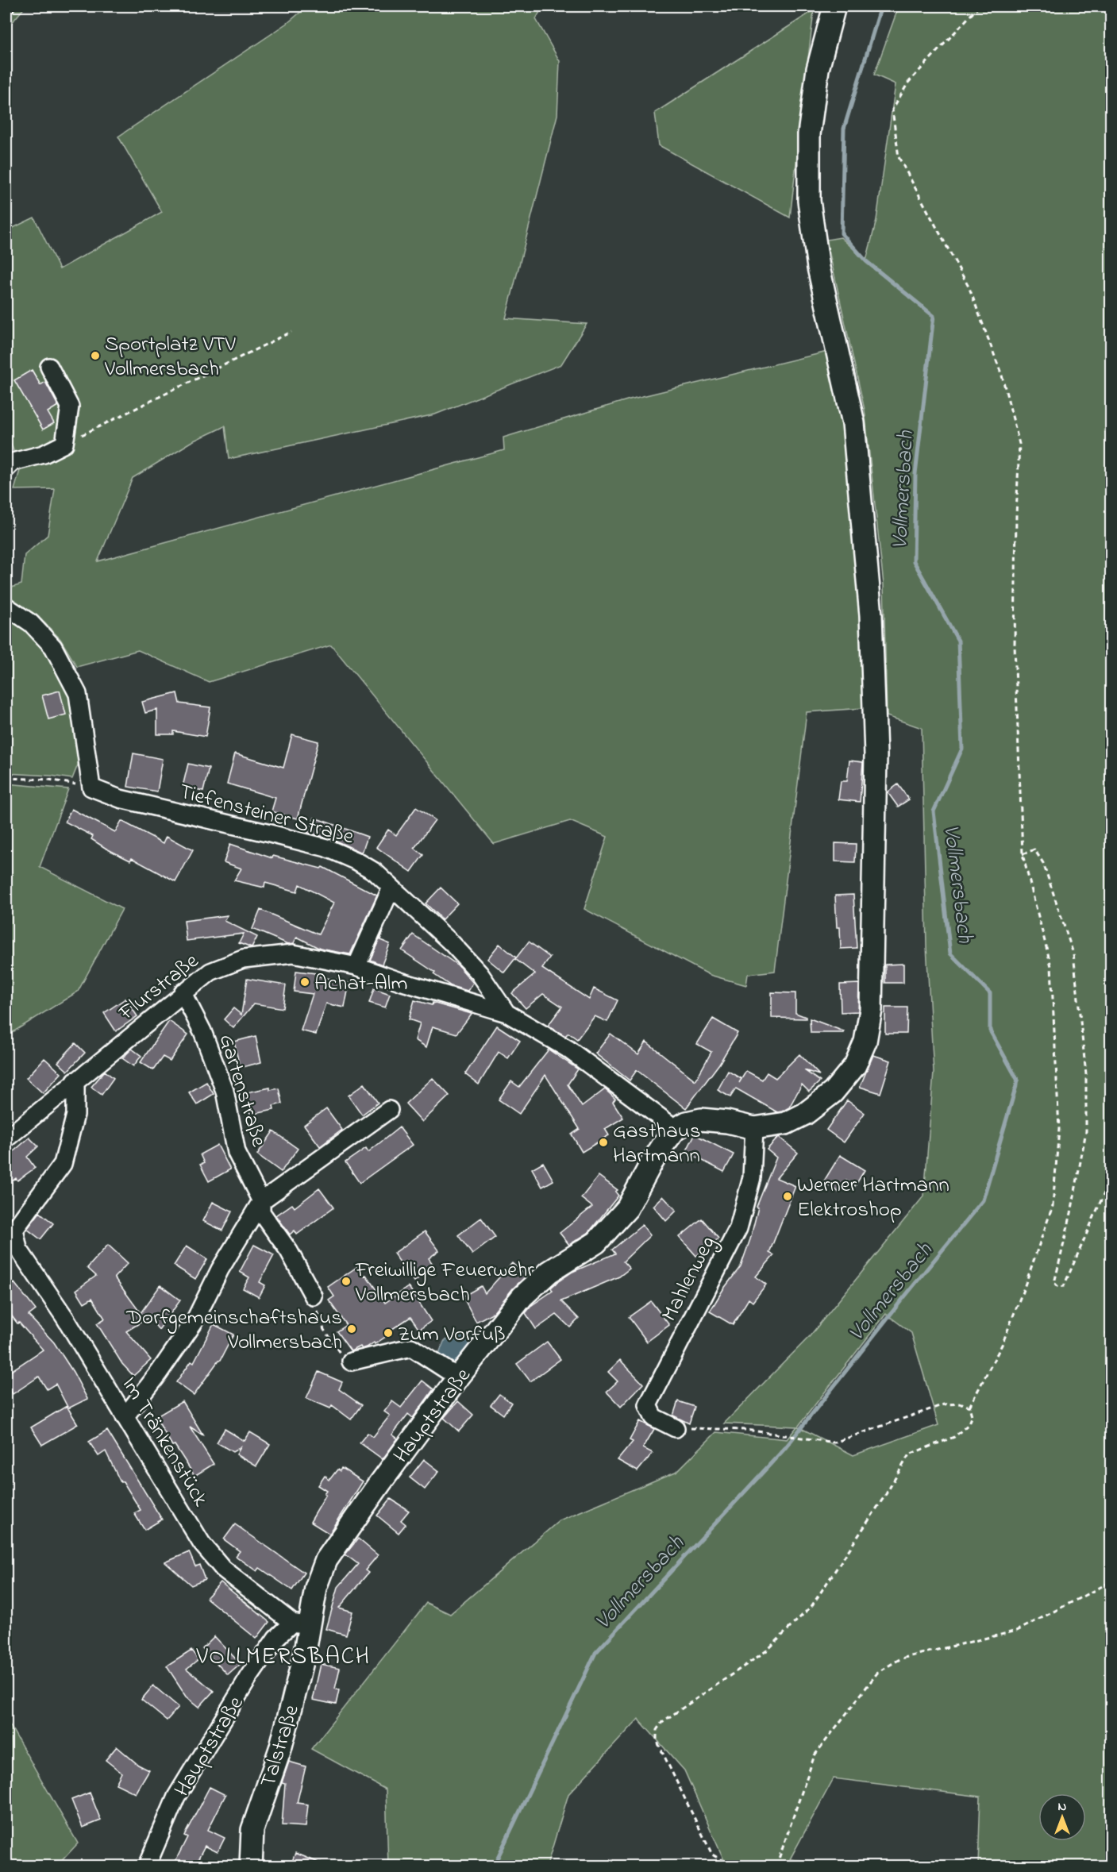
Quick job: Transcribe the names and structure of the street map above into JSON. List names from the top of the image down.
{
  "streets": {
    "main road": ["Hauptstraße", "Talstraße"],
    "street": [
      "Tiefensteiner Straße",
      "Flurstraße",
      "Gartenstraße",
      "Mahlenweg",
      "Im Tränkenstück"
    ]
  },
  "crossings": [
    ["Tiefensteiner Straße", "Flurstraße"],
    ["Tiefensteiner Straße", "Hauptstraße"],
    ["Flurstraße", "Gartenstraße"],
    ["Flurstraße", "Im Tränkenstück"],
    ["Hauptstraße", "Im Tränkenstück"],
    ["Hauptstraße", "Talstraße"],
    ["Im Tränkenstück", "Talstraße"]
  ],
  "districts": ["VOLLMERSBACH"],
  "water": ["Vollmersbach"],
  "places": [
    "Sportplatz VTV Vollmersbach",
    "Achat-Alm",
    "Gasthaus Hartmann",
    "Werner Hartmann Elektroshop",
    "Freiwillige Feuerwehr Vollmersbach",
    "Dorfgemeinschaftshaus Vollmersbach",
    "Zum Vorfuß"
  ],
  "north": "top"
}
